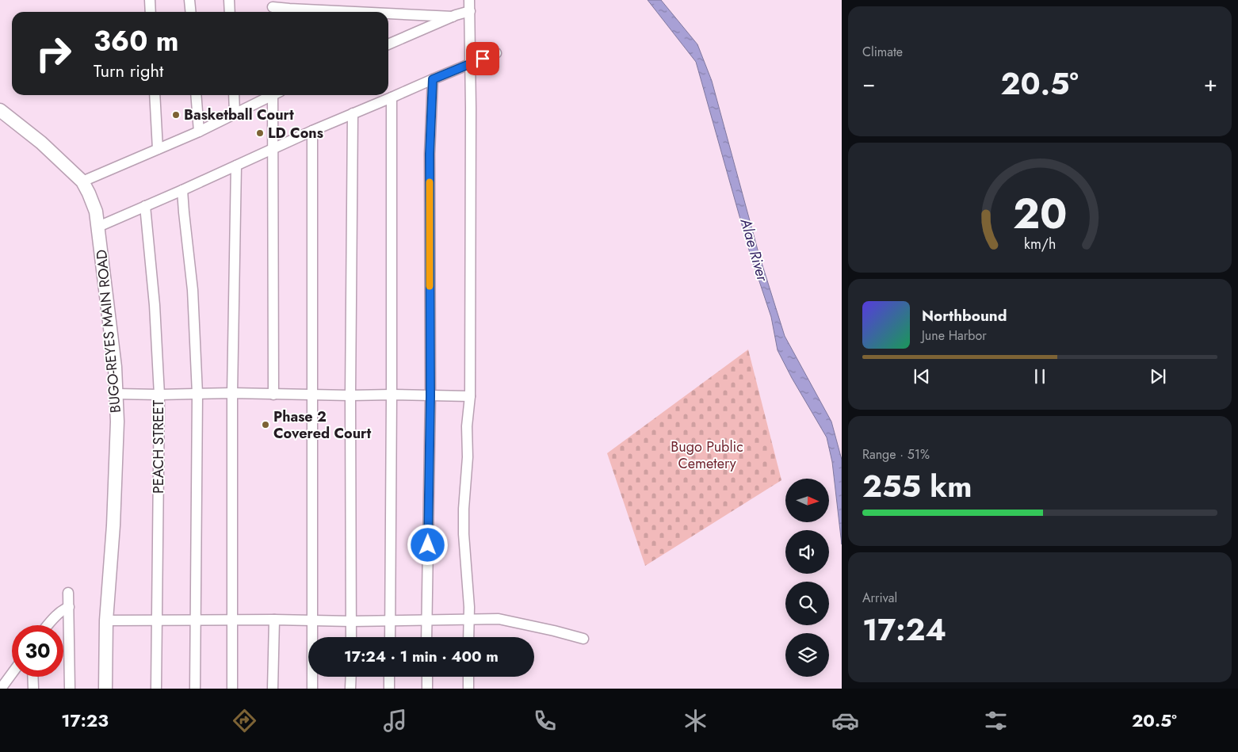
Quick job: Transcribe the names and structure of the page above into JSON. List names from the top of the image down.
{
  "streets": {
    "street": ["BUGO-REYES MAIN ROAD", "PEACH STREET"]
  },
  "water": ["Alae River"],
  "parks": ["Bugo Public Cemetery"],
  "places": ["Basketball Court", "LD Cons", "Phase 2 Covered Court"],
  "north": "right",
  "page": {
    "tile": [
      "Climate",
      ["Range · 51%", "255 km"],
      ["Arrival", "17:24"]
    ],
    "turn": ["360 m", "Turn right"],
    "heat": ["−", "20.5°", "+"],
    "song": ["Northbound", "June Harbor"],
    "limit": "30",
    "trip": "17:24 · 1 min · 400 m",
    "tabs": ["17:23", "20.5°"],
    "gauge": ["20", "km/h"]
  }
}
